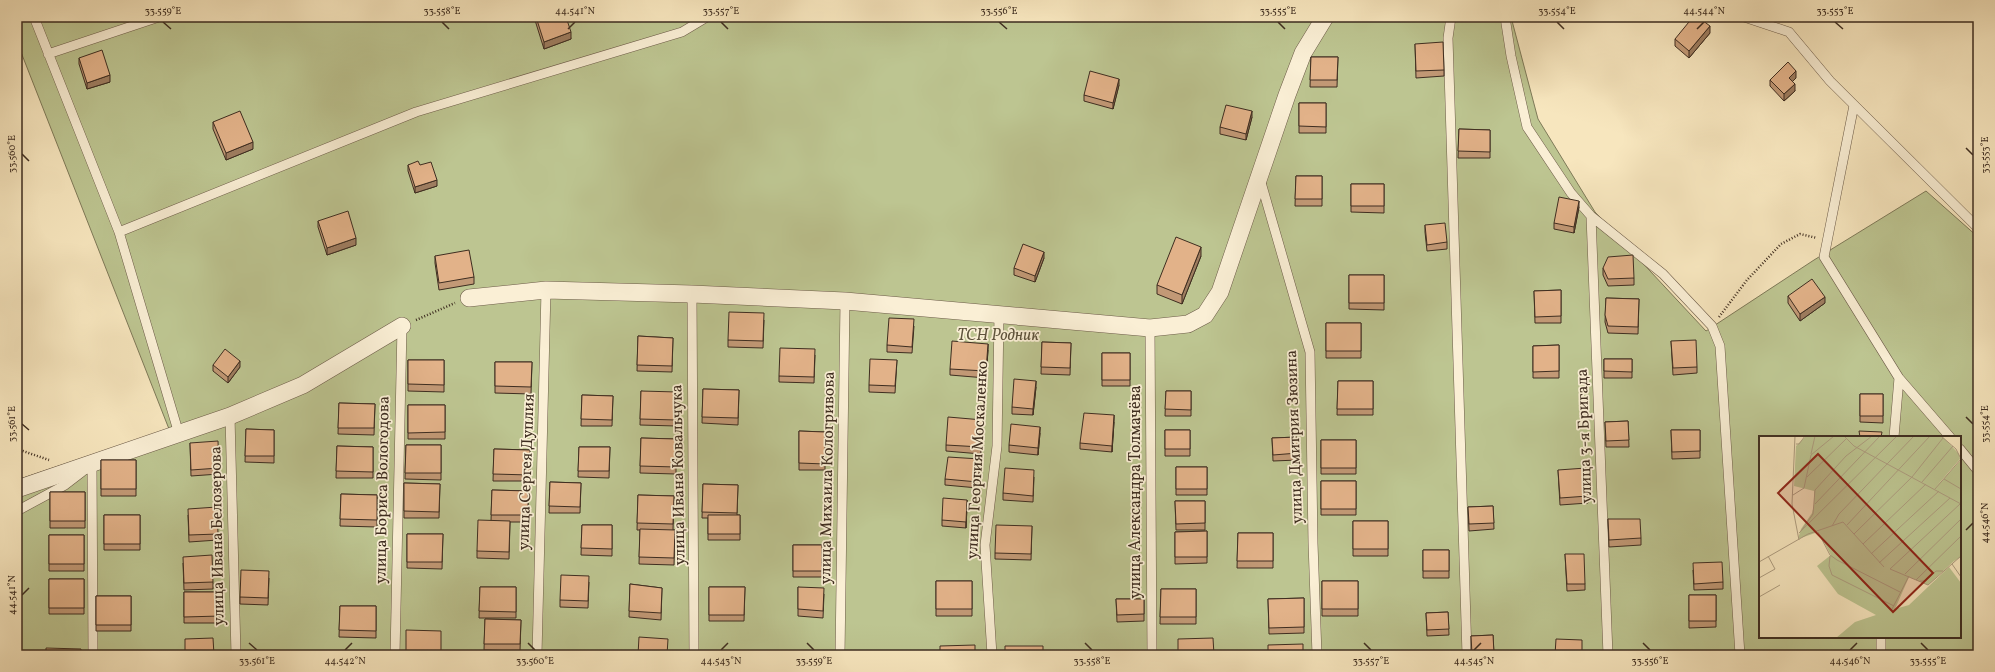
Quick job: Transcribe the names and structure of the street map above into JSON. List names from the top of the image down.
{
  "streets": {
    "lane": [
      "улица 3-я Бригада",
      "улица Дмитрия Зюзина",
      "улица Георгия Москаленко",
      "улица Сергея Дуплия",
      "улица Ивана Ковальчука",
      "улица Михаила Кологривова",
      "улица Бориса Вологодова",
      "улица Александра Толмачёва",
      "улица Ивана Белозерова"
    ]
  },
  "parks": ["ТСН Родник"],
  "coordinates": [
    "33.559°E",
    "33.558°E",
    "44.541°N",
    "33.557°E",
    "33.556°E",
    "33.555°E",
    "33.554°E",
    "44.544°N",
    "33.553°E",
    "33.560°E",
    "33.561°E",
    "44.546°N",
    "44.542°N",
    "44.543°N",
    "44.545°N"
  ]
}
